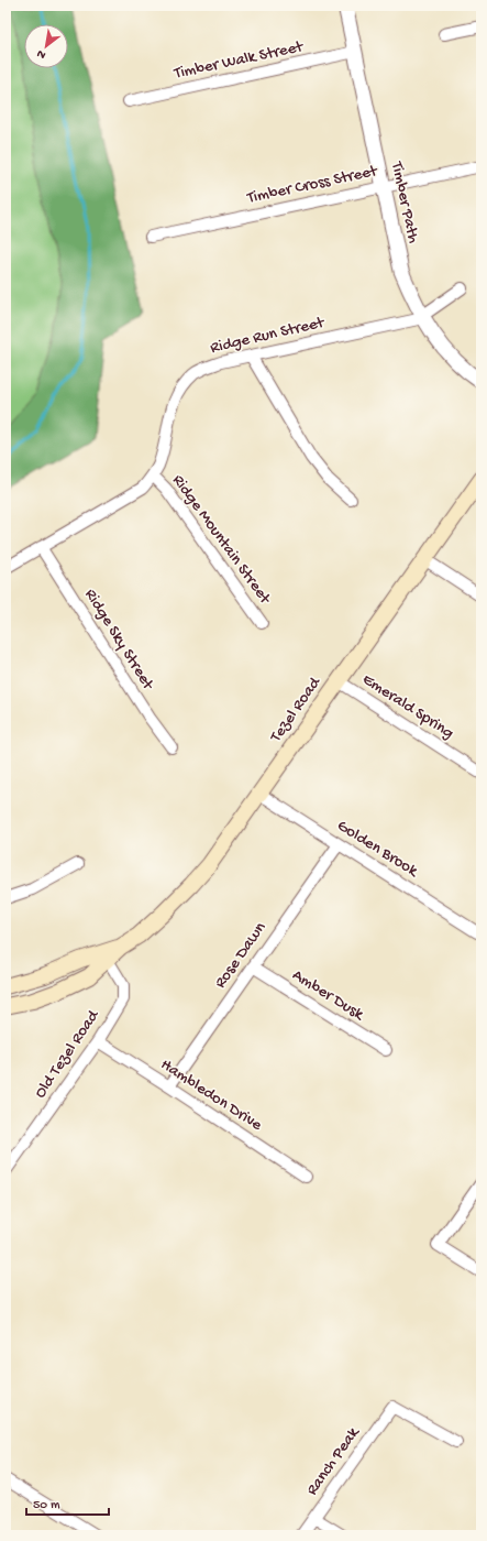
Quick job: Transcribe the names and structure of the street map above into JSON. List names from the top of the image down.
{
  "streets": {
    "main road": ["Tezel Road"],
    "street": [
      "Timber Walk Street",
      "Timber Cross Street",
      "Timber Path",
      "Ridge Run Street",
      "Ridge Mountain Street",
      "Ridge Sky Street",
      "Emerald Spring",
      "Golden Brook",
      "Rose Dawn",
      "Amber Dusk",
      "Old Tezel Road",
      "Hambledon Drive",
      "Ranch Peak"
    ]
  },
  "crossings": [
    ["Timber Walk Street", "Timber Path"],
    ["Timber Cross Street", "Timber Path"],
    ["Timber Path", "Ridge Run Street"],
    ["Ridge Run Street", "Ridge Mountain Street"],
    ["Ridge Run Street", "Ridge Sky Street"],
    ["Emerald Spring", "Tezel Road"],
    ["Tezel Road", "Golden Brook"],
    ["Tezel Road", "Old Tezel Road"],
    ["Golden Brook", "Rose Dawn"],
    ["Rose Dawn", "Amber Dusk"],
    ["Rose Dawn", "Hambledon Drive"],
    ["Old Tezel Road", "Hambledon Drive"]
  ],
  "scale_bar": "50 m",
  "north": "bottom left"
}
